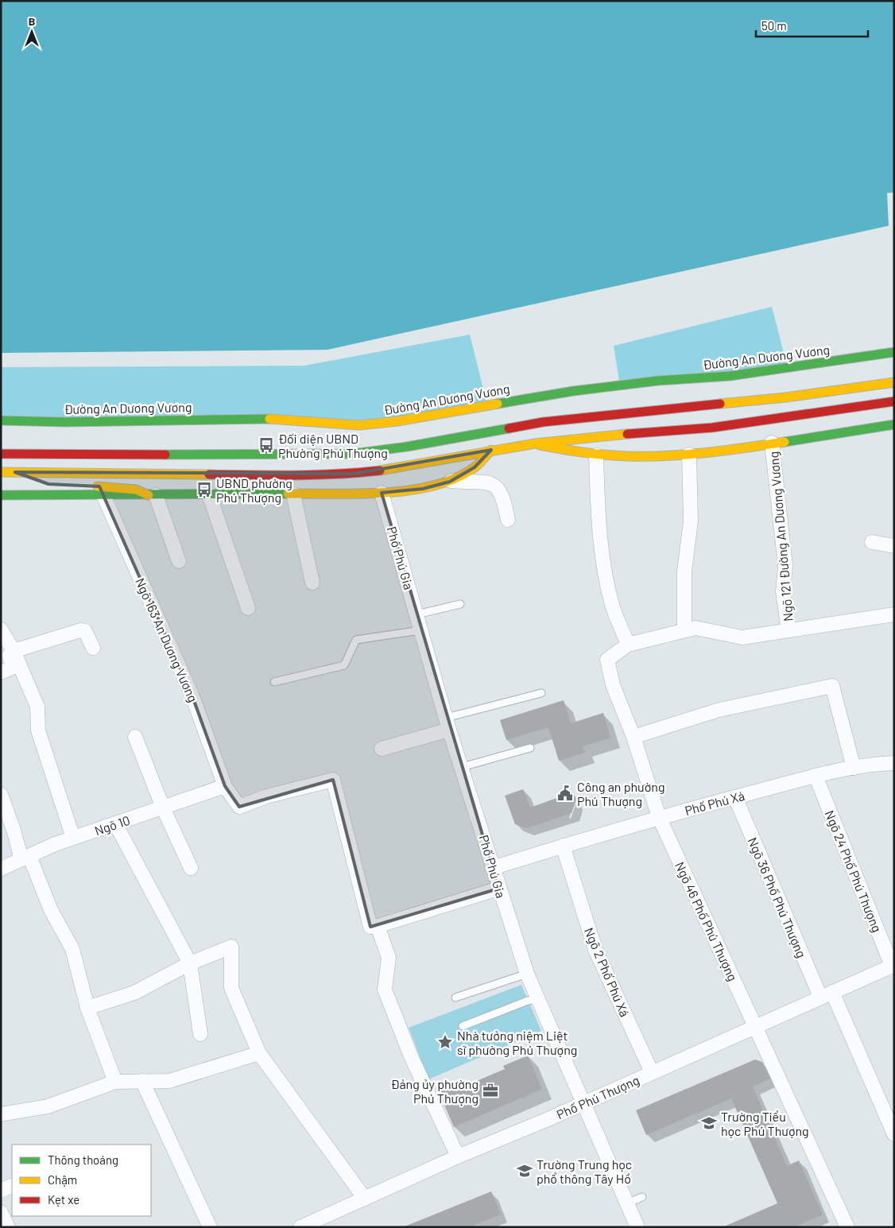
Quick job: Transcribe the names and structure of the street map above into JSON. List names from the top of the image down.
{
  "streets": {
    "main road": ["Đường An Dương Vương"],
    "street": [
      "Ngõ 121 Đường An Dương Vương",
      "Phố Phú Gia",
      "Ngõ 163 An Dương Vương",
      "Phố Phú Xá",
      "Ngõ 10",
      "Ngõ 24 Phố Phú Thượng",
      "Ngõ 36 Phố Phú Thượng",
      "Ngõ 46 Phố Phú Thượng",
      "Ngõ 2 Phố Phú Xá",
      "Phố Phú Thượng"
    ]
  },
  "crossings": [
    ["Ngõ 121 Đường An Dương Vương", "Phố Phú Xá"],
    ["Ngõ 121 Đường An Dương Vương", "Ngõ 46 Phố Phú Thượng"],
    ["Phố Phú Gia", "Phố Phú Xá"],
    ["Phố Phú Gia", "Phố Phú Thượng"],
    ["Ngõ 163 An Dương Vương", "Ngõ 10"],
    ["Phố Phú Xá", "Ngõ 24 Phố Phú Thượng"],
    ["Phố Phú Xá", "Ngõ 36 Phố Phú Thượng"],
    ["Phố Phú Xá", "Ngõ 46 Phố Phú Thượng"],
    ["Phố Phú Xá", "Ngõ 2 Phố Phú Xá"],
    ["Ngõ 24 Phố Phú Thượng", "Phố Phú Thượng"],
    ["Ngõ 36 Phố Phú Thượng", "Phố Phú Thượng"],
    ["Ngõ 46 Phố Phú Thượng", "Phố Phú Thượng"],
    ["Ngõ 2 Phố Phú Xá", "Phố Phú Thượng"]
  ],
  "places": {
    "bus stop": ["Đối diện UBND Phường Phú Thượng", "UBND phường Phú Thượng"],
    "public building": ["Công an phường Phú Thượng"],
    "place": ["Nhà tưởng niệm Liệt sĩ phường Phú Thượng"],
    "office": ["Đảng ủy phường Phú Thượng"],
    "school or university": ["Trường Tiểu học Phú Thượng", "Trường Trung học phổ thông Tây Hồ"]
  },
  "legend": ["Thông thoáng", "Chậm", "Kẹt xe"],
  "scale_bar": "50 m",
  "north": "top"
}
